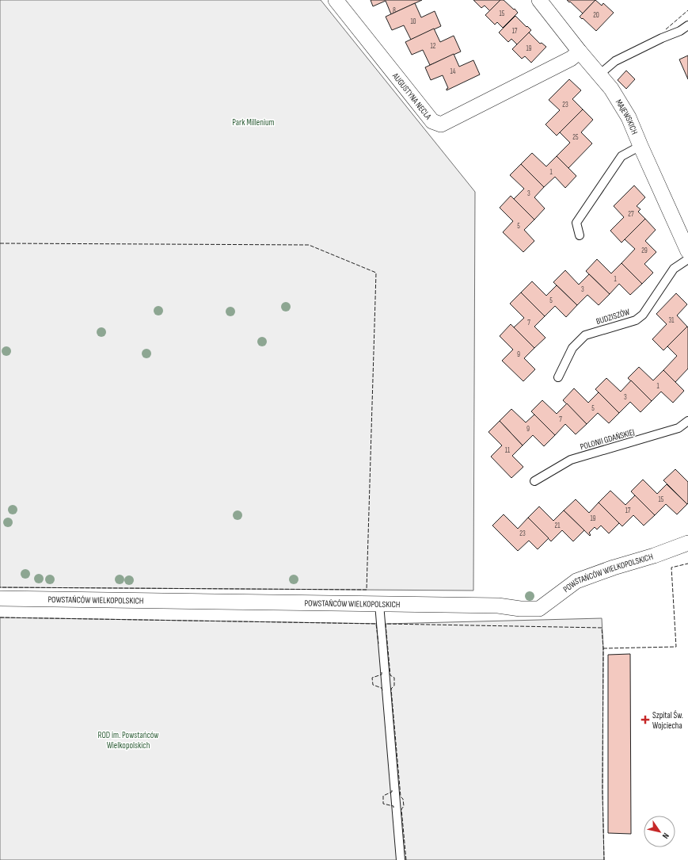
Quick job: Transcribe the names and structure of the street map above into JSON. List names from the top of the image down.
{
  "streets": {
    "street": ["AUGUSTYNA NECLA", "MAJEWSKICH", "POWSTAŃCÓW WIELKOPOLSKICH"],
    "lane": ["BUDZISZÓW", "POLONII GDAŃSKIEJ"]
  },
  "crossings": [
    ["AUGUSTYNA NECLA", "MAJEWSKICH"]
  ],
  "parks": ["Park Millenium", "ROD im. Powstańców Wielkopolskich"],
  "places": {
    "health": ["Szpital Św. Wojciecha"]
  },
  "house_numbers": [
    "8",
    "15",
    "20",
    "10",
    "17",
    "12",
    "19",
    "14",
    "23",
    "25",
    "1",
    "3",
    "27",
    "5",
    "29",
    "1",
    "3",
    "5",
    "31",
    "7",
    "9",
    "1",
    "3",
    "5",
    "7",
    "9",
    "11",
    "15",
    "17",
    "19",
    "21",
    "23"
  ],
  "north": "bottom right"
}
